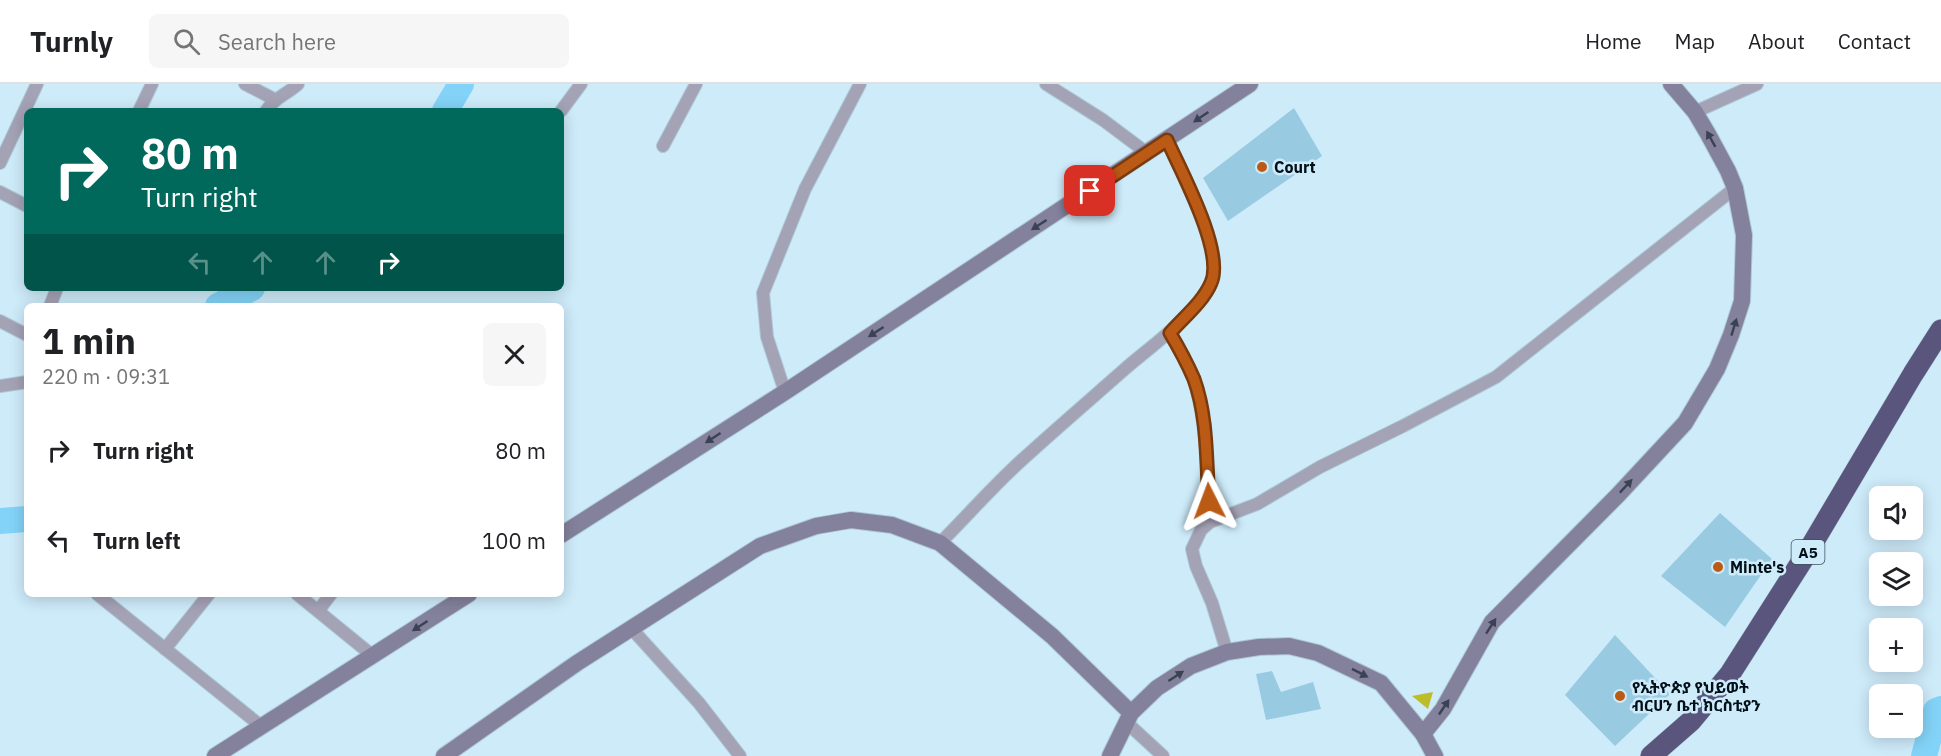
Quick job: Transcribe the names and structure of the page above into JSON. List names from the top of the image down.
{
  "streets": {
    "highway": ["A5"]
  },
  "places": ["Court", "Minte's", "የኢትዮጵያ የህይወት ብርሀን ቤተ ክርስቲያን"],
  "page": {
    "header": "Turnly",
    "search": "Search here",
    "nav": [
      "Home",
      "Map",
      "About",
      "Contact"
    ],
    "turn": ["80 m", "Turn right"],
    "heading": ["1 min", "220 m · 09:31"],
    "list": [
      {
        "name": "Turn right",
        "value": "80 m"
      },
      {
        "name": "Turn left",
        "value": "100 m"
      }
    ],
    "map_buttons": ["+", "−"]
  }
}
